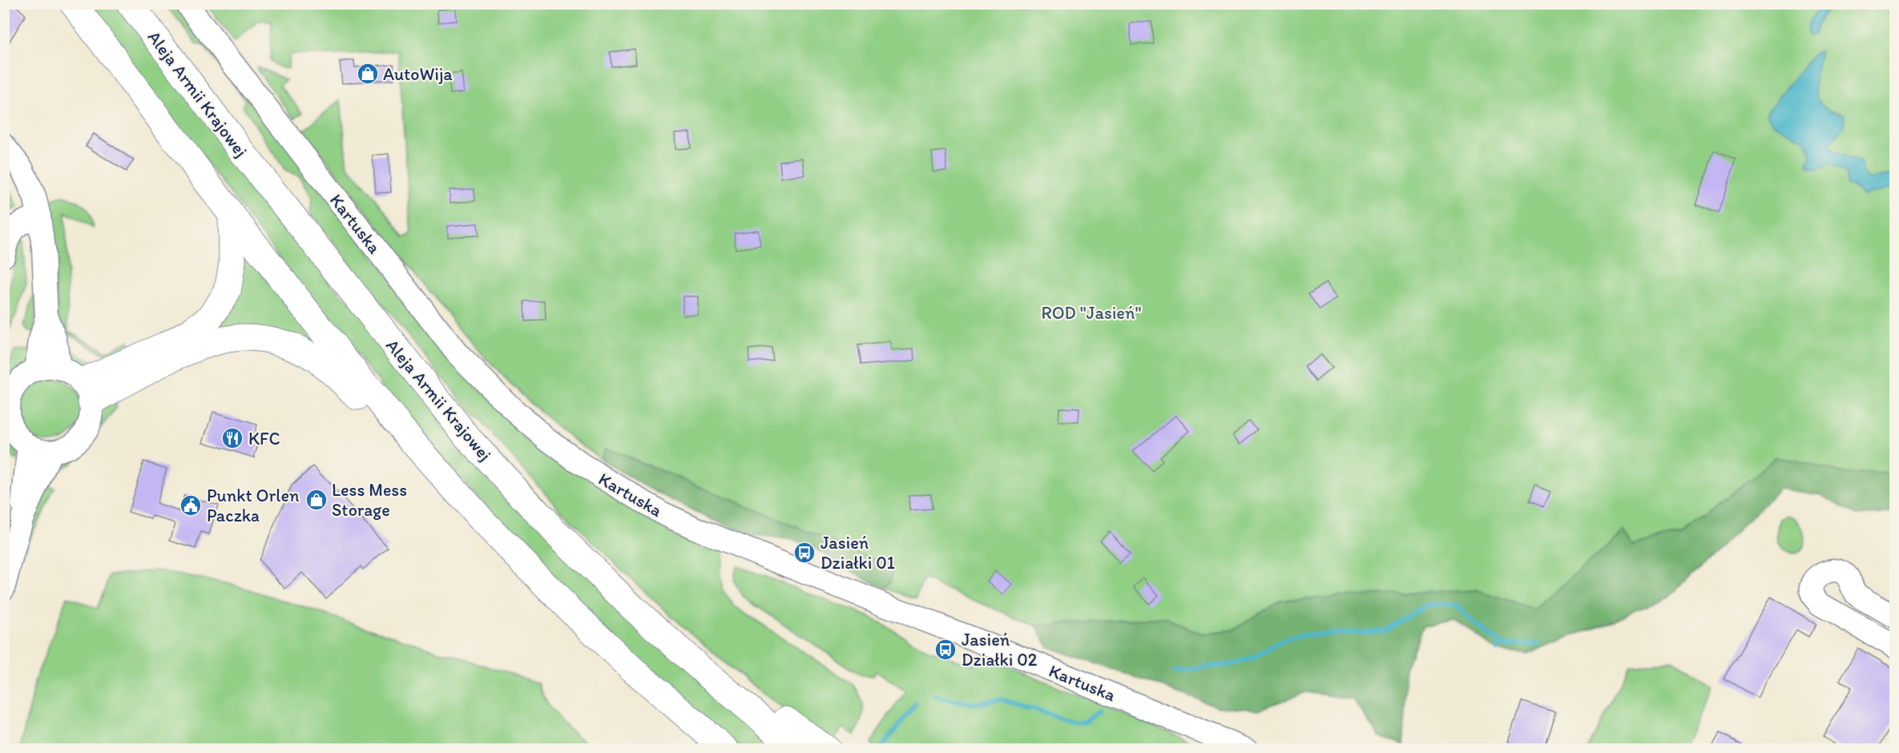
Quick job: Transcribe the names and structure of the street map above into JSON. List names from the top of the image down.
{
  "streets": {
    "main road": ["Aleja Armii Krajowej"],
    "street": ["Kartuska"]
  },
  "parks": ["ROD \"Jasień\""],
  "places": {
    "shop": ["AutoWija", "Less Mess Storage"],
    "restaurant": ["KFC"],
    "public building": ["Punkt Orlen Paczka"],
    "bus stop": ["Jasień Działki 01", "Jasień Działki 02"]
  }
}
